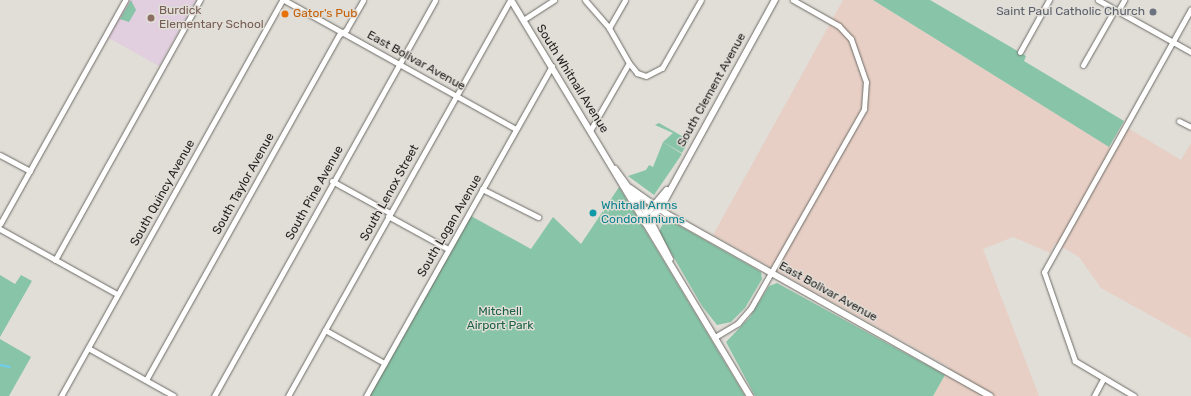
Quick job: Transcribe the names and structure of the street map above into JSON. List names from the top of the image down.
{
  "streets": {
    "street": [
      "East Bolivar Avenue",
      "South Whitnall Avenue",
      "South Clement Avenue",
      "South Taylor Avenue",
      "South Quincy Avenue",
      "South Pine Avenue",
      "South Lenox Street",
      "South Logan Avenue"
    ]
  },
  "crossings": [
    ["East Bolivar Avenue", "South Whitnall Avenue"],
    ["East Bolivar Avenue", "South Clement Avenue"],
    ["East Bolivar Avenue", "South Taylor Avenue"],
    ["East Bolivar Avenue", "South Quincy Avenue"],
    ["East Bolivar Avenue", "South Pine Avenue"],
    ["East Bolivar Avenue", "South Lenox Street"],
    ["East Bolivar Avenue", "South Logan Avenue"],
    ["South Whitnall Avenue", "South Clement Avenue"],
    ["South Whitnall Avenue", "South Lenox Street"],
    ["South Whitnall Avenue", "South Logan Avenue"]
  ],
  "parks": ["Mitchell Airport Park"],
  "places": [
    "Saint Paul Catholic Church",
    "Gator's Pub",
    "Burdick Elementary School",
    "Whitnall Arms Condominiums"
  ]
}
